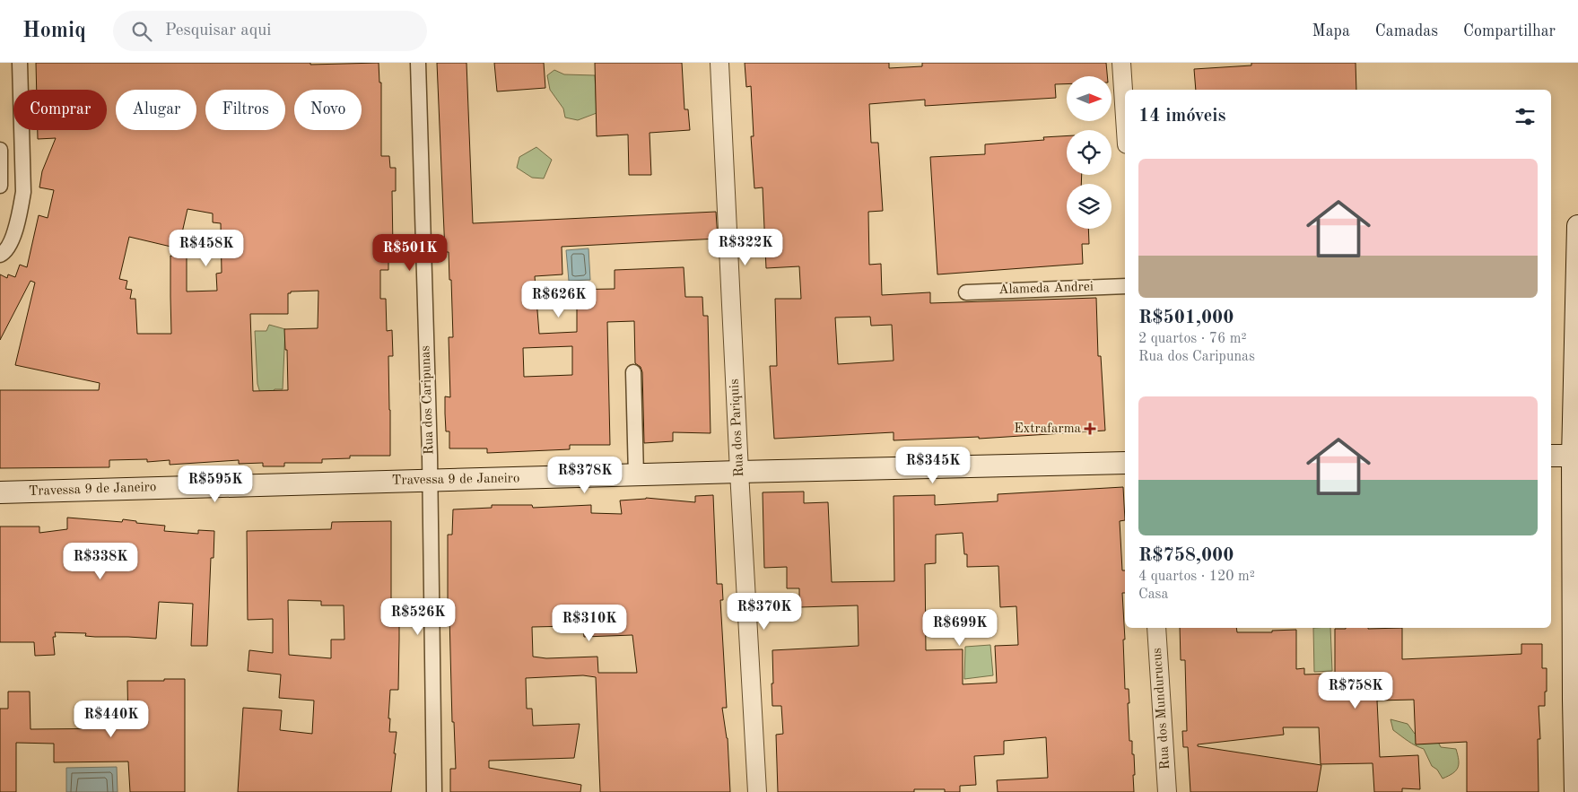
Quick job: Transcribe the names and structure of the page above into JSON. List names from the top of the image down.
{
  "streets": {
    "main road": ["Travessa 9 de Janeiro"],
    "street": [
      "Alameda Andrei",
      "Rua dos Caripunas",
      "Rua dos Pariquis",
      "Rua dos Mundurucus"
    ]
  },
  "crossings": [
    ["Rua dos Caripunas", "Travessa 9 de Janeiro"],
    ["Rua dos Pariquis", "Travessa 9 de Janeiro"]
  ],
  "places": {
    "health": ["Extrafarma"]
  },
  "north": "right",
  "page": {
    "header": "Homiq",
    "search": "Pesquisar aqui",
    "nav": ["Mapa", "Camadas", "Compartilhar"],
    "chip": [
      "Comprar",
      "Alugar",
      "Filtros",
      "Novo"
    ],
    "heading": "14 imóveis",
    "list": [
      {
        "name": "R$501,000",
        "note": "2 quartos · 76 m² · Rua dos Caripunas"
      },
      {
        "name": "R$758,000",
        "note": "4 quartos · 120 m² · Casa"
      }
    ],
    "price": [
      "R$322K",
      "R$458K",
      "R$501K",
      "R$626K",
      "R$345K",
      "R$378K",
      "R$595K",
      "R$338K",
      "R$370K",
      "R$526K",
      "R$310K",
      "R$699K",
      "R$758K",
      "R$440K"
    ]
  }
}
